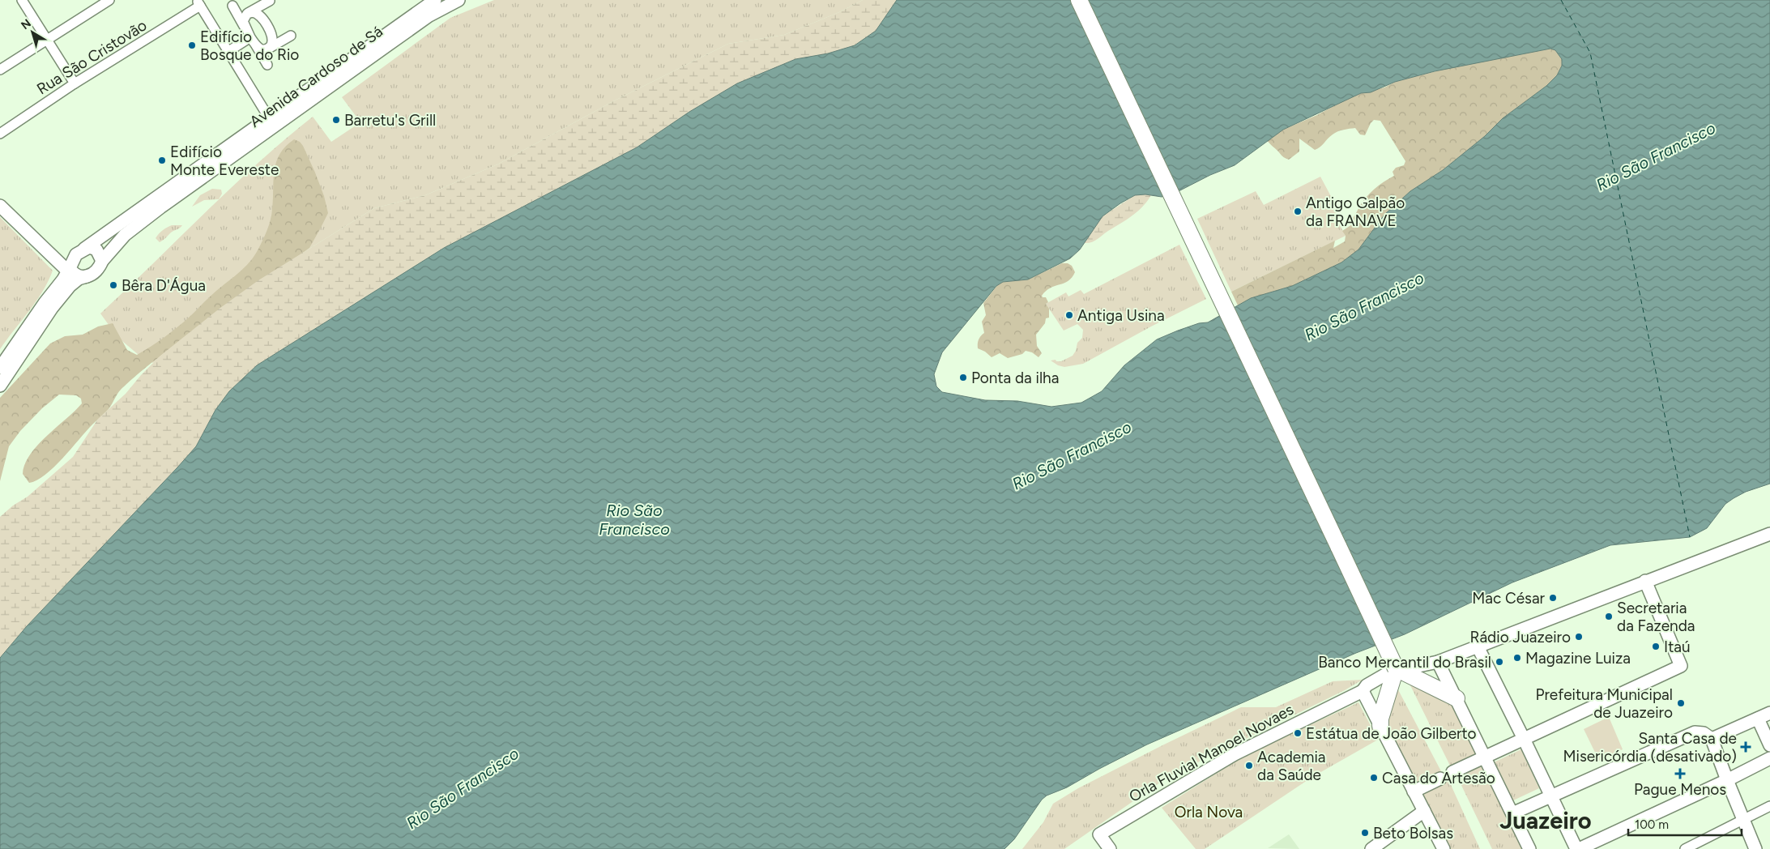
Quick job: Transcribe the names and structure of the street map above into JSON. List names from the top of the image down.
{
  "streets": {
    "main road": ["Avenida Cardoso de Sá", "Orla Fluvial Manoel Novaes"],
    "street": ["Rua São Cristovão"]
  },
  "districts": ["Juazeiro"],
  "water": ["Rio São Francisco"],
  "parks": ["Orla Nova"],
  "places": {
    "other": [
      "Edifício Bosque do Rio",
      "Barretu's Grill",
      "Edifício Monte Evereste",
      "Antigo Galpão da FRANAVE",
      "Bêra D'Água",
      "Antiga Usina",
      "Ponta da ilha",
      "Mac César",
      "Secretaria da Fazenda",
      "Rádio Juazeiro",
      "Itaú",
      "Magazine Luiza",
      "Banco Mercantil do Brasil",
      "Prefeitura Municipal de Juazeiro",
      "Estátua de João Gilberto",
      "Academia da Saúde",
      "Casa do Artesão",
      "Beto Bolsas"
    ],
    "health": ["Santa Casa de Misericórdia (desativado)", "Pague Menos"]
  },
  "scale_bar": "100 m",
  "north": "top left"
}
